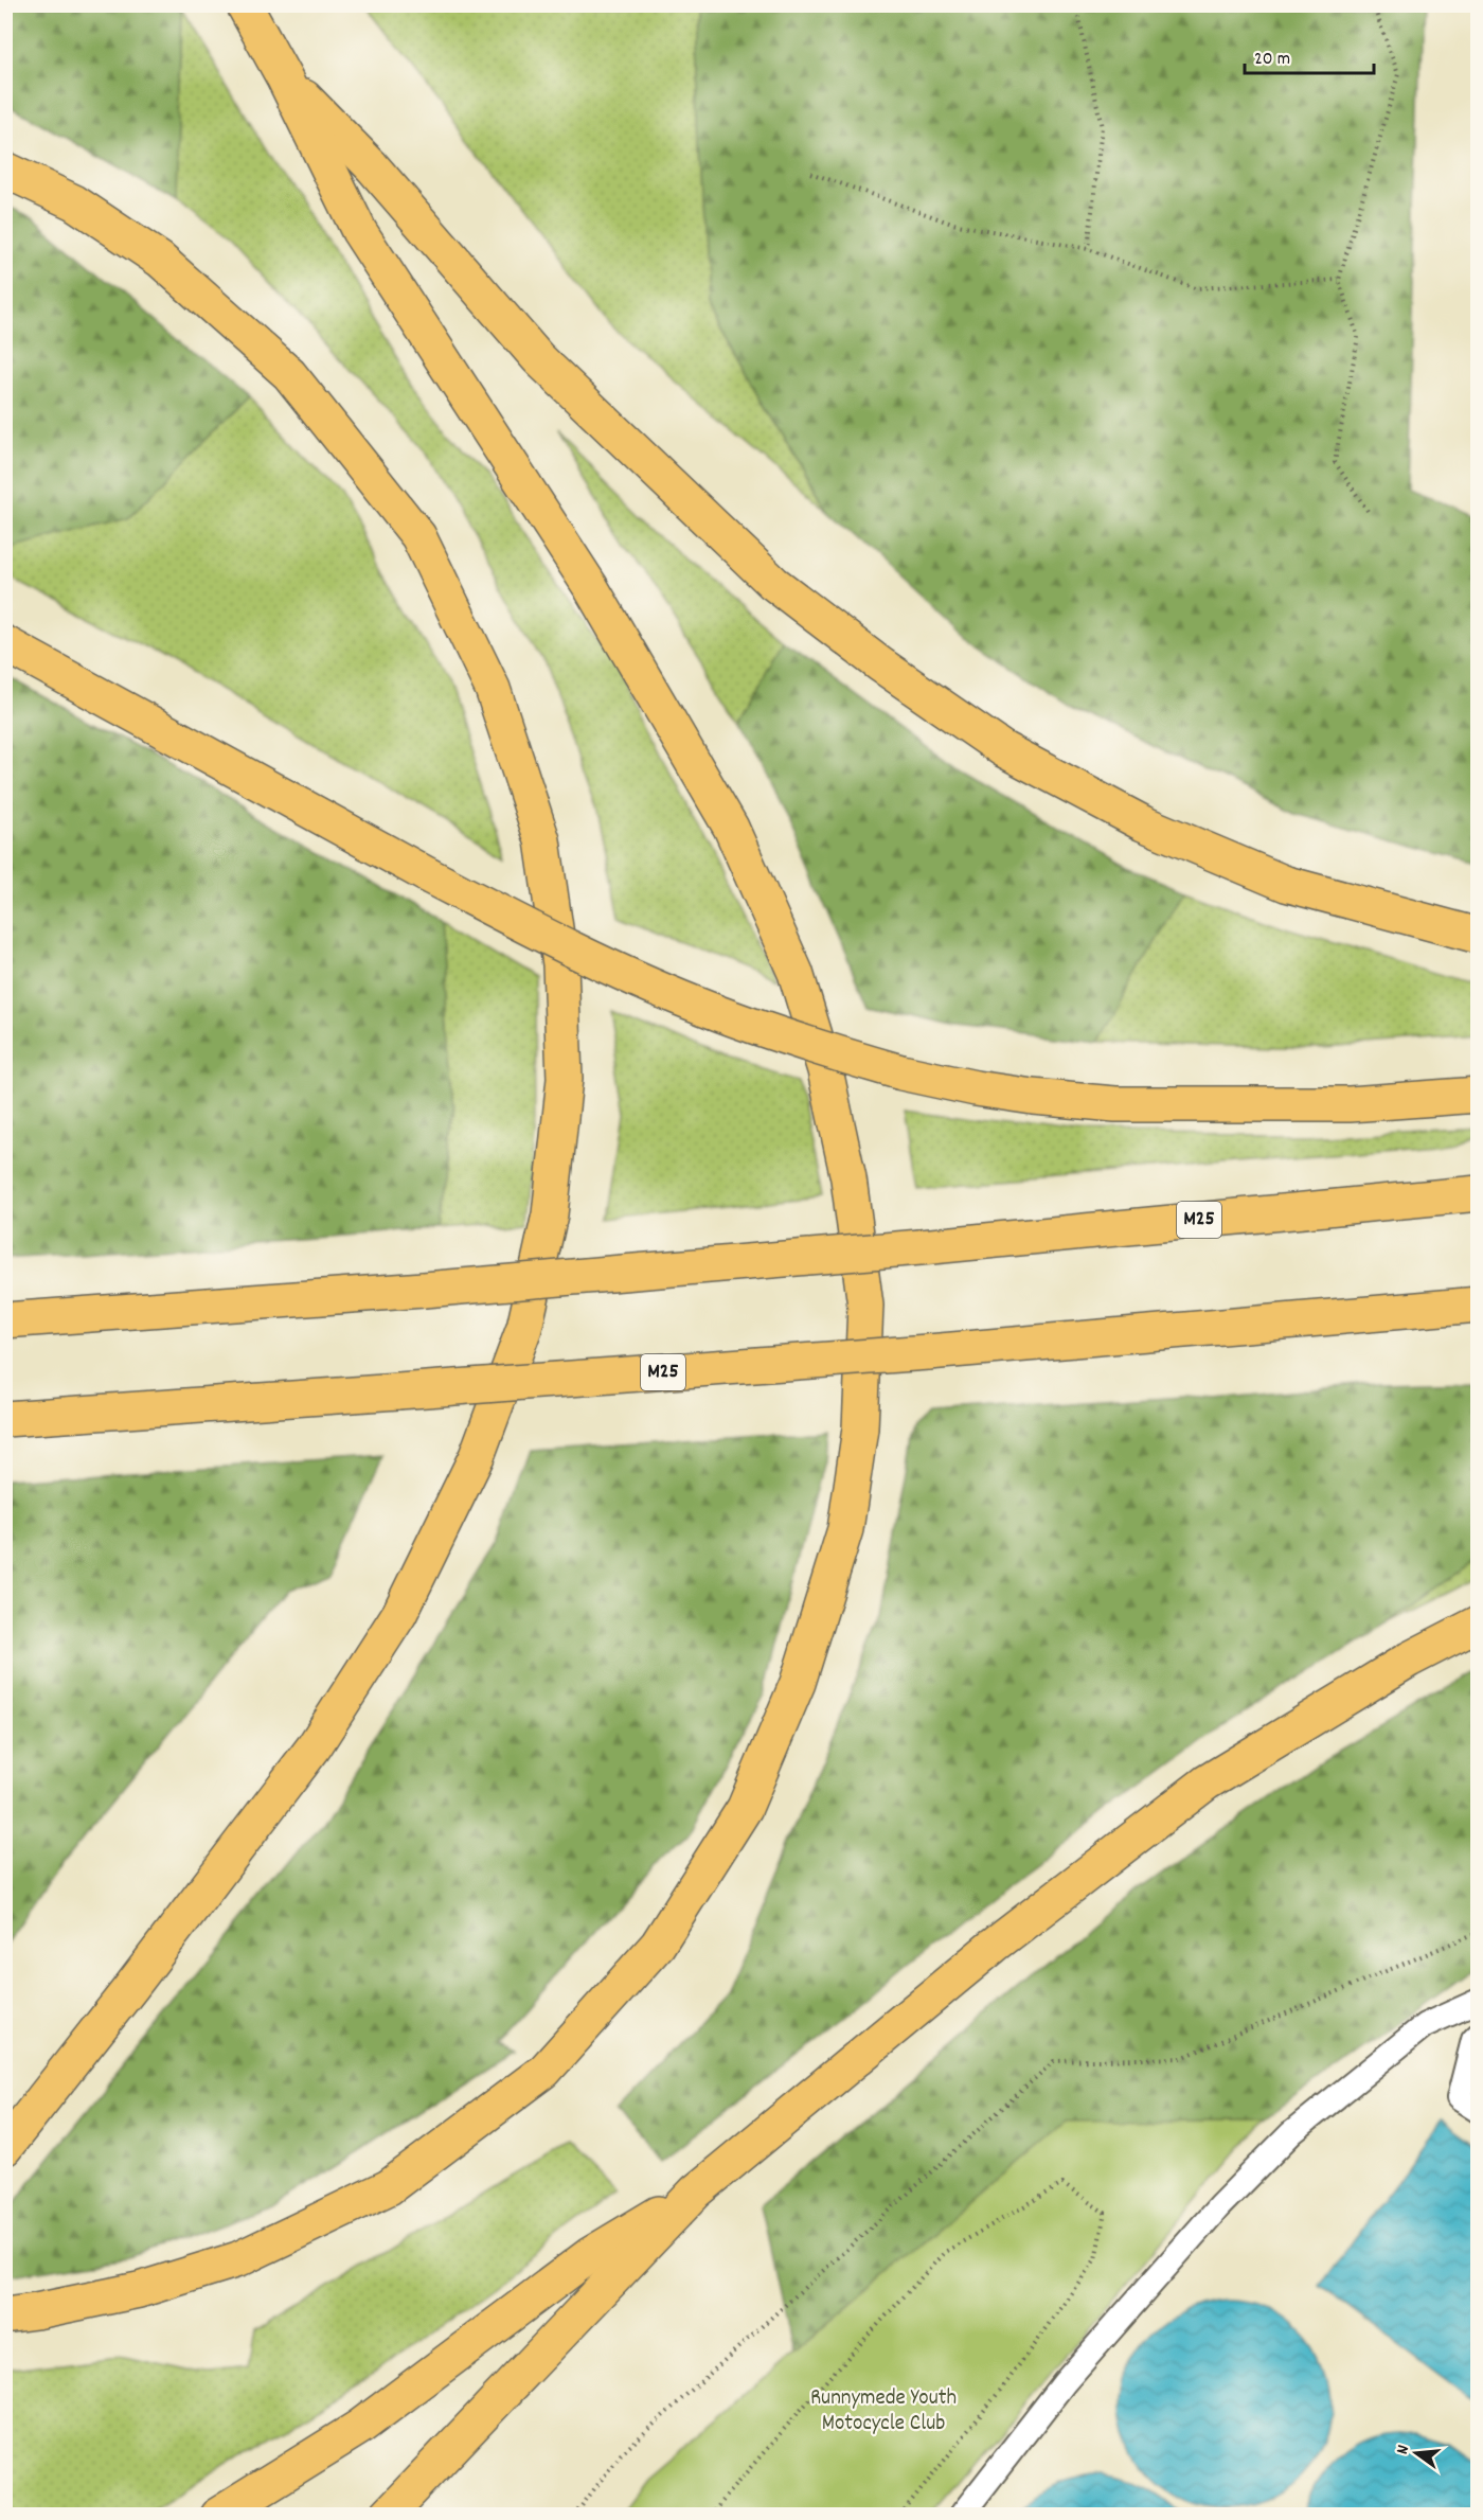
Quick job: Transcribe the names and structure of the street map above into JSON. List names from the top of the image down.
{
  "streets": {
    "highway": ["M25"]
  },
  "parks": ["Runnymede Youth Motocycle Club"],
  "scale_bar": "20 m",
  "north": "left"
}
